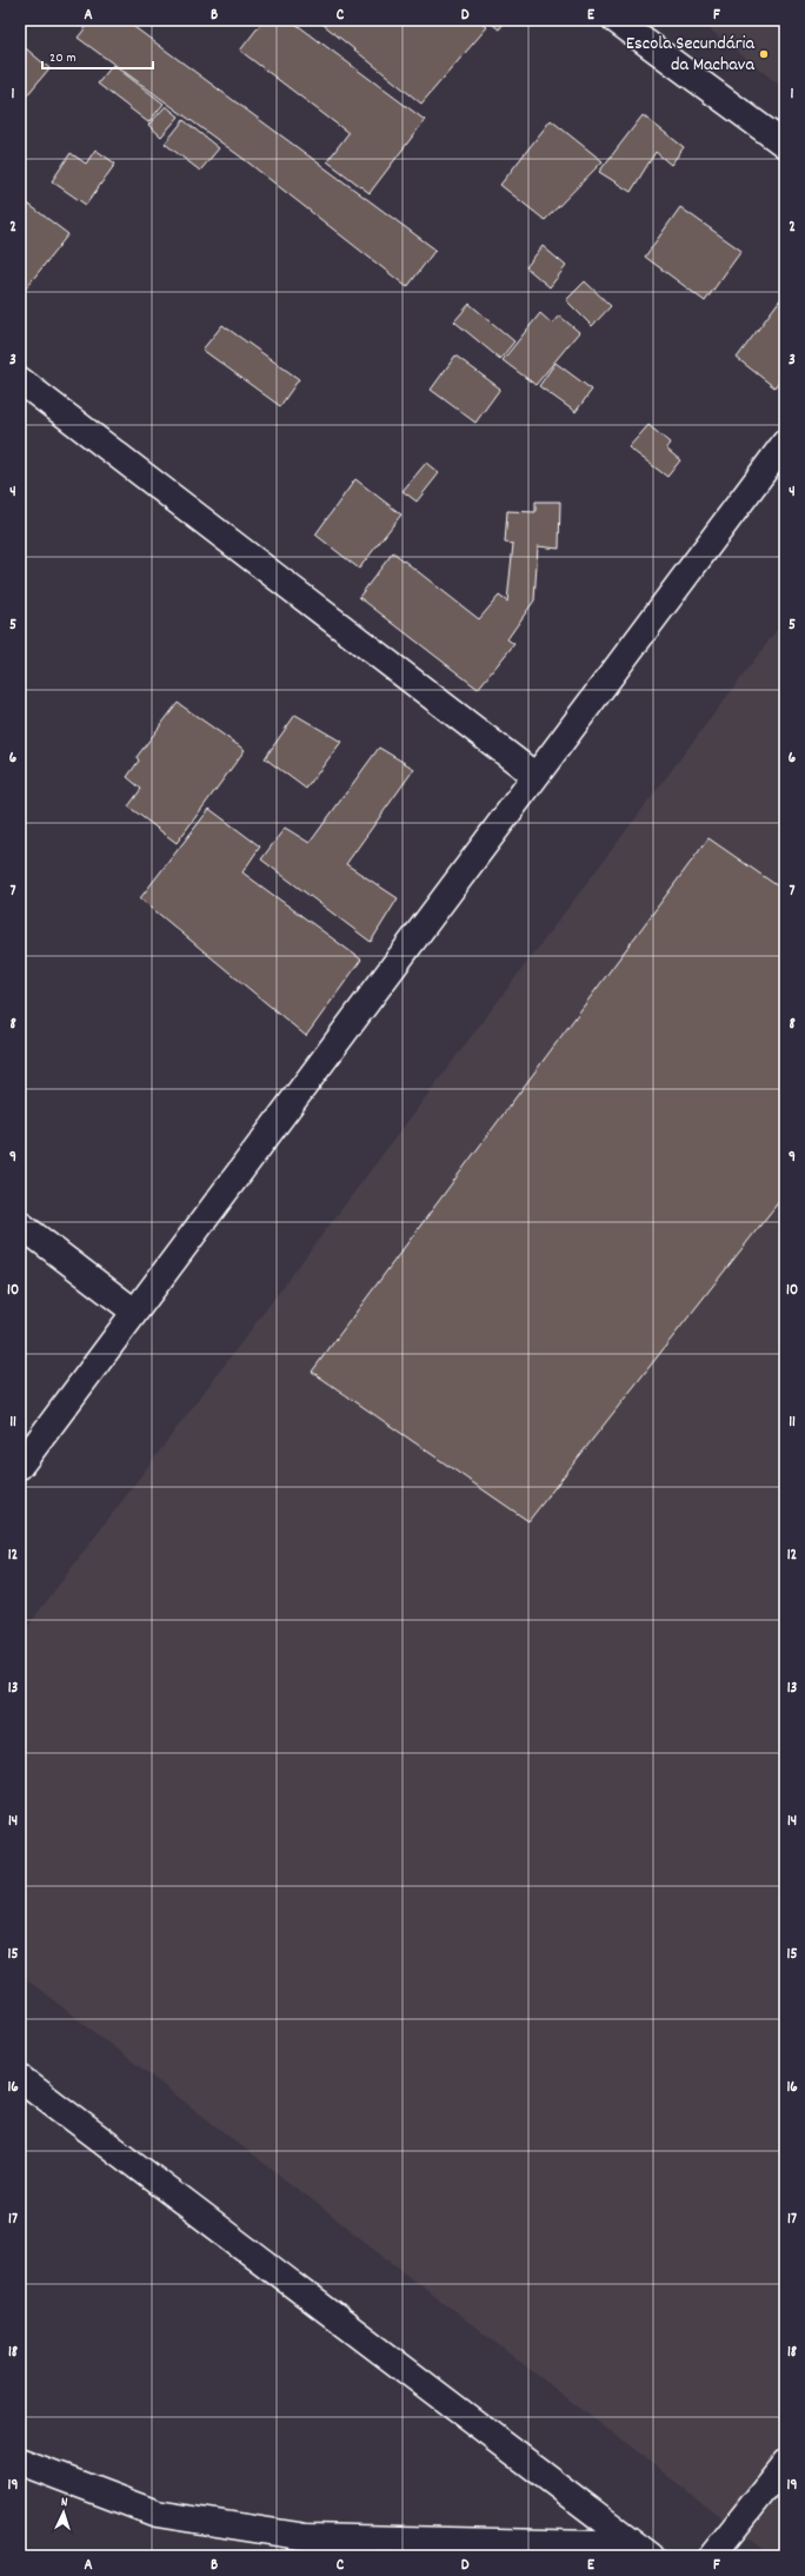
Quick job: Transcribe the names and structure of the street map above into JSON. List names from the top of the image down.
{
  "places": ["Escola Secundária da Machava"],
  "scale_bar": "20 m",
  "north": "top",
  "grid": {
    "columns": [
      "A",
      "B",
      "C",
      "D",
      "E",
      "F"
    ],
    "rows": [
      "1",
      "2",
      "3",
      "4",
      "5",
      "6",
      "7",
      "8",
      "9",
      "10",
      "11",
      "12",
      "13",
      "14",
      "15",
      "16",
      "17",
      "18",
      "19"
    ]
  }
}
